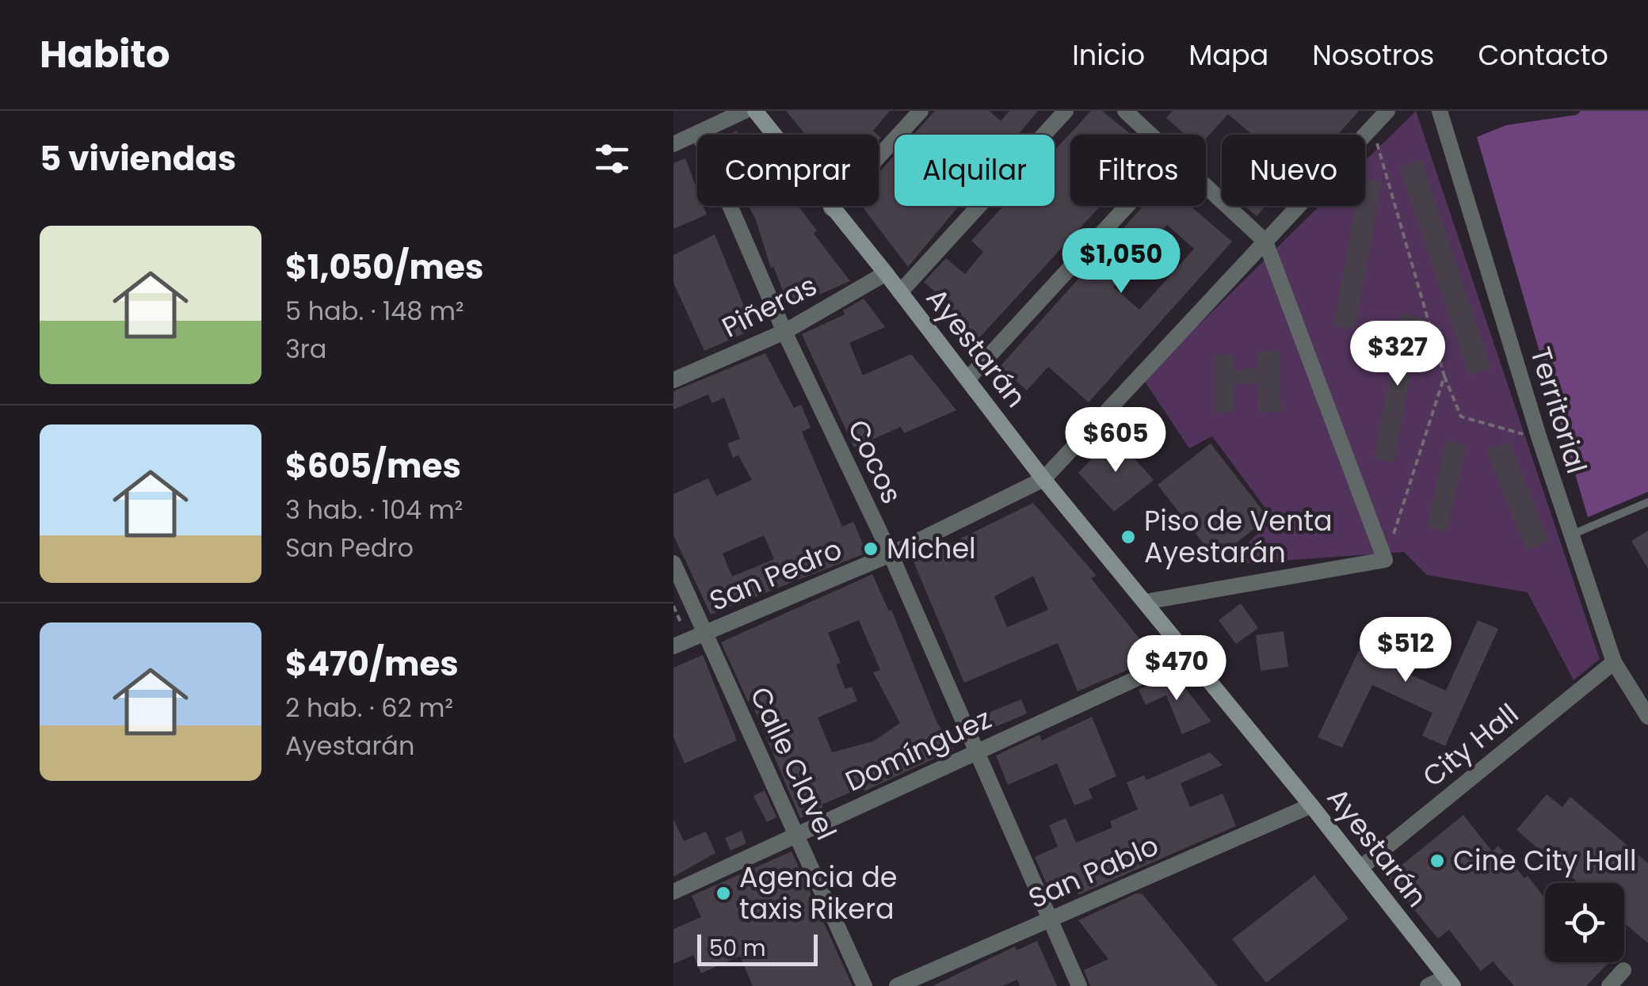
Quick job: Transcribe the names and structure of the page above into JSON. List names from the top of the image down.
{
  "streets": {
    "main road": ["Ayestarán"],
    "street": [
      "Piñeras",
      "Territorial",
      "Cocos",
      "San Pedro",
      "City Hall",
      "Domínguez",
      "Calle Clavel",
      "San Pablo"
    ]
  },
  "crossings": [
    ["Piñeras", "Ayestarán"],
    ["Piñeras", "Cocos"],
    ["Ayestarán", "San Pedro"],
    ["Ayestarán", "City Hall"],
    ["Ayestarán", "Domínguez"],
    ["Ayestarán", "San Pablo"],
    ["Territorial", "City Hall"],
    ["Cocos", "San Pedro"],
    ["Cocos", "Domínguez"],
    ["Cocos", "San Pablo"],
    ["San Pedro", "Calle Clavel"],
    ["Domínguez", "Calle Clavel"]
  ],
  "places": [
    "Piso de Venta Ayestarán",
    "Michel",
    "Cine City Hall",
    "Agencia de taxis Rikera"
  ],
  "scale_bar": "50 m",
  "page": {
    "header": "Habito",
    "nav": [
      "Inicio",
      "Mapa",
      "Nosotros",
      "Contacto"
    ],
    "heading": "5 viviendas",
    "chip": [
      "Comprar",
      "Alquilar",
      "Filtros",
      "Nuevo"
    ],
    "list": [
      {
        "name": "$1,050/mes",
        "note": "5 hab. · 148 m² · 3ra"
      },
      {
        "name": "$605/mes",
        "note": "3 hab. · 104 m² · San Pedro"
      },
      {
        "name": "$470/mes",
        "note": "2 hab. · 62 m² · Ayestarán"
      }
    ],
    "price": [
      "$1,050",
      "$327",
      "$605",
      "$512",
      "$470"
    ],
    "scale": "50 m"
  }
}
